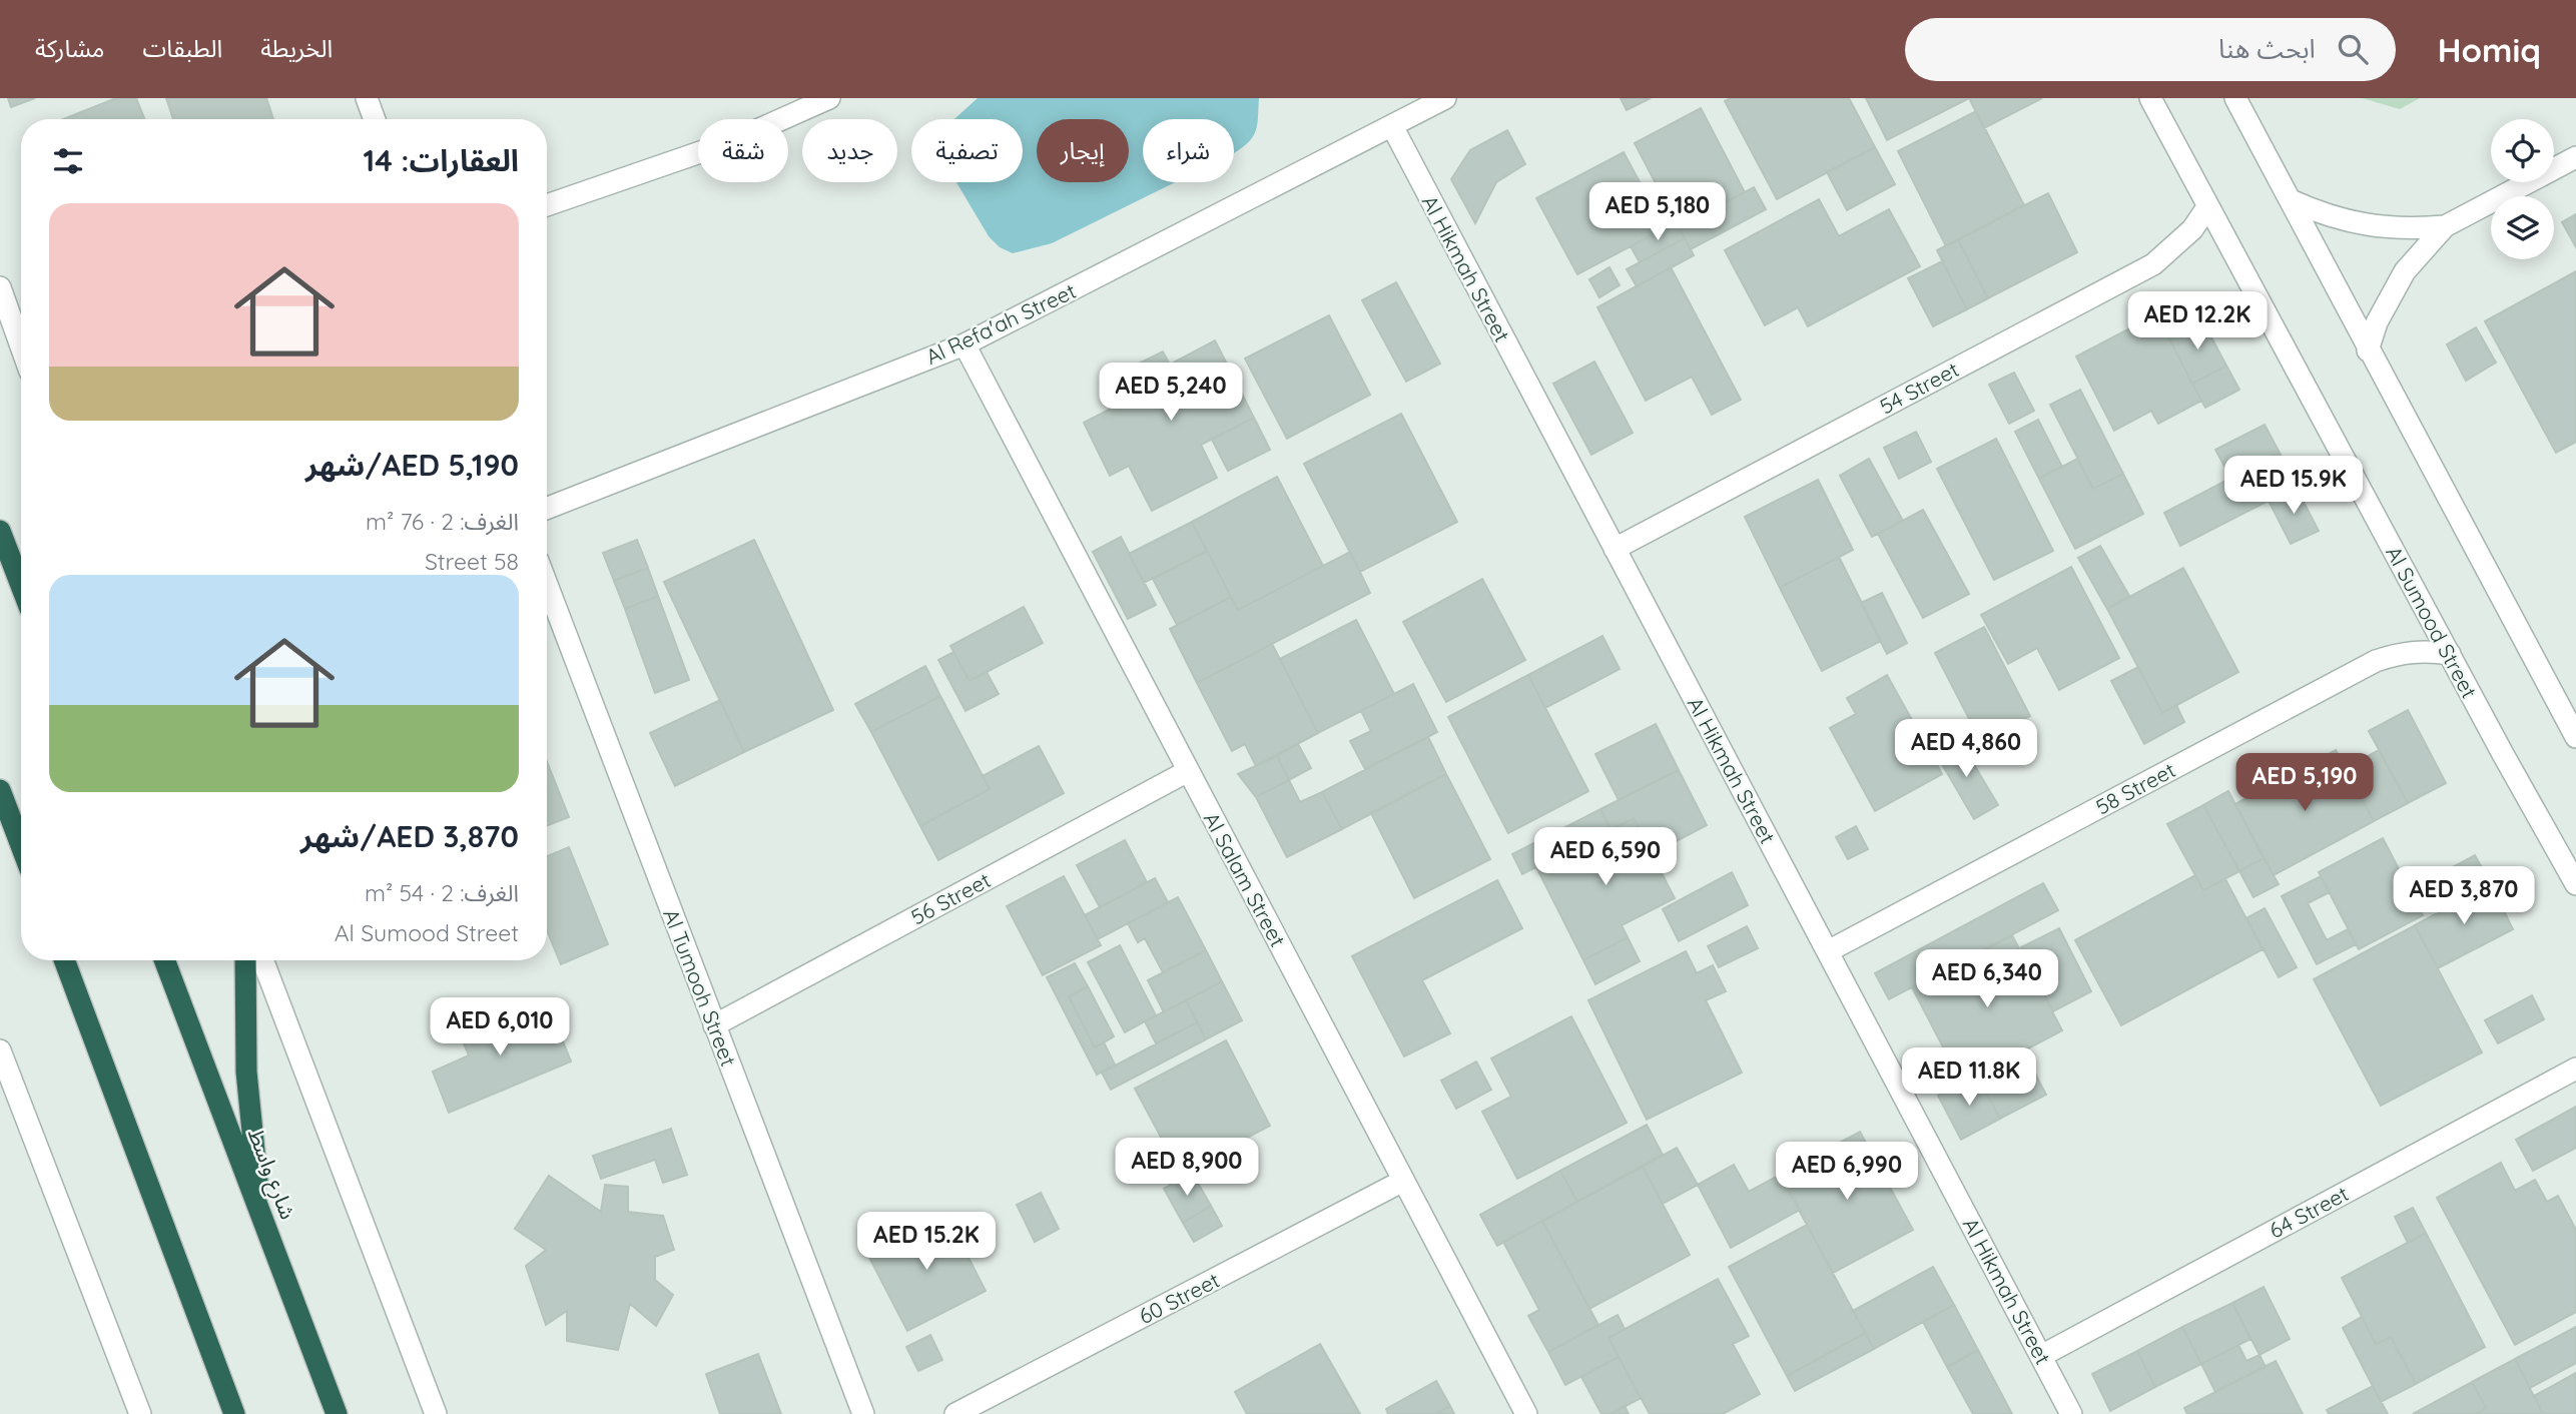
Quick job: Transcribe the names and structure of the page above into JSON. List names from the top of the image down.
{
  "streets": {
    "highway": ["شارع واسط"],
    "street": [
      "Al Hikmah Street",
      "Al Refa'ah Street",
      "54 Street",
      "Al Sumood Street",
      "58 Street",
      "Al Salam Street",
      "56 Street",
      "Al Tumooh Street",
      "64 Street",
      "60 Street"
    ]
  },
  "crossings": [
    ["Al Hikmah Street", "Al Refa'ah Street"],
    ["Al Hikmah Street", "54 Street"],
    ["Al Hikmah Street", "58 Street"],
    ["Al Hikmah Street", "64 Street"],
    ["Al Refa'ah Street", "Al Salam Street"],
    ["54 Street", "Al Sumood Street"],
    ["Al Sumood Street", "58 Street"],
    ["Al Salam Street", "56 Street"],
    ["Al Salam Street", "60 Street"],
    ["56 Street", "Al Tumooh Street"]
  ],
  "page": {
    "header": "Homiq",
    "search": "ابحث هنا",
    "nav": ["الخريطة", "الطبقات", "مشاركة"],
    "chip": [
      "شراء",
      "إيجار",
      "تصفية",
      "جديد",
      "شقة"
    ],
    "heading": "العقارات: 14",
    "price": [
      "AED 5,180",
      "AED 12.2K",
      "AED 5,240",
      "AED 15.9K",
      "AED 4,860",
      "AED 5,190",
      "AED 6,590",
      "AED 3,870",
      "AED 6,340",
      "AED 6,010",
      "AED 11.8K",
      "AED 8,900",
      "AED 6,990",
      "AED 15.2K"
    ],
    "list": [
      {
        "name": "AED 5,190/شهر",
        "note": "الغرف: 2 · 76 m² · 58 Street"
      },
      {
        "name": "AED 3,870/شهر",
        "note": "الغرف: 2 · 54 m² · Al Sumood Street"
      }
    ]
  }
}
